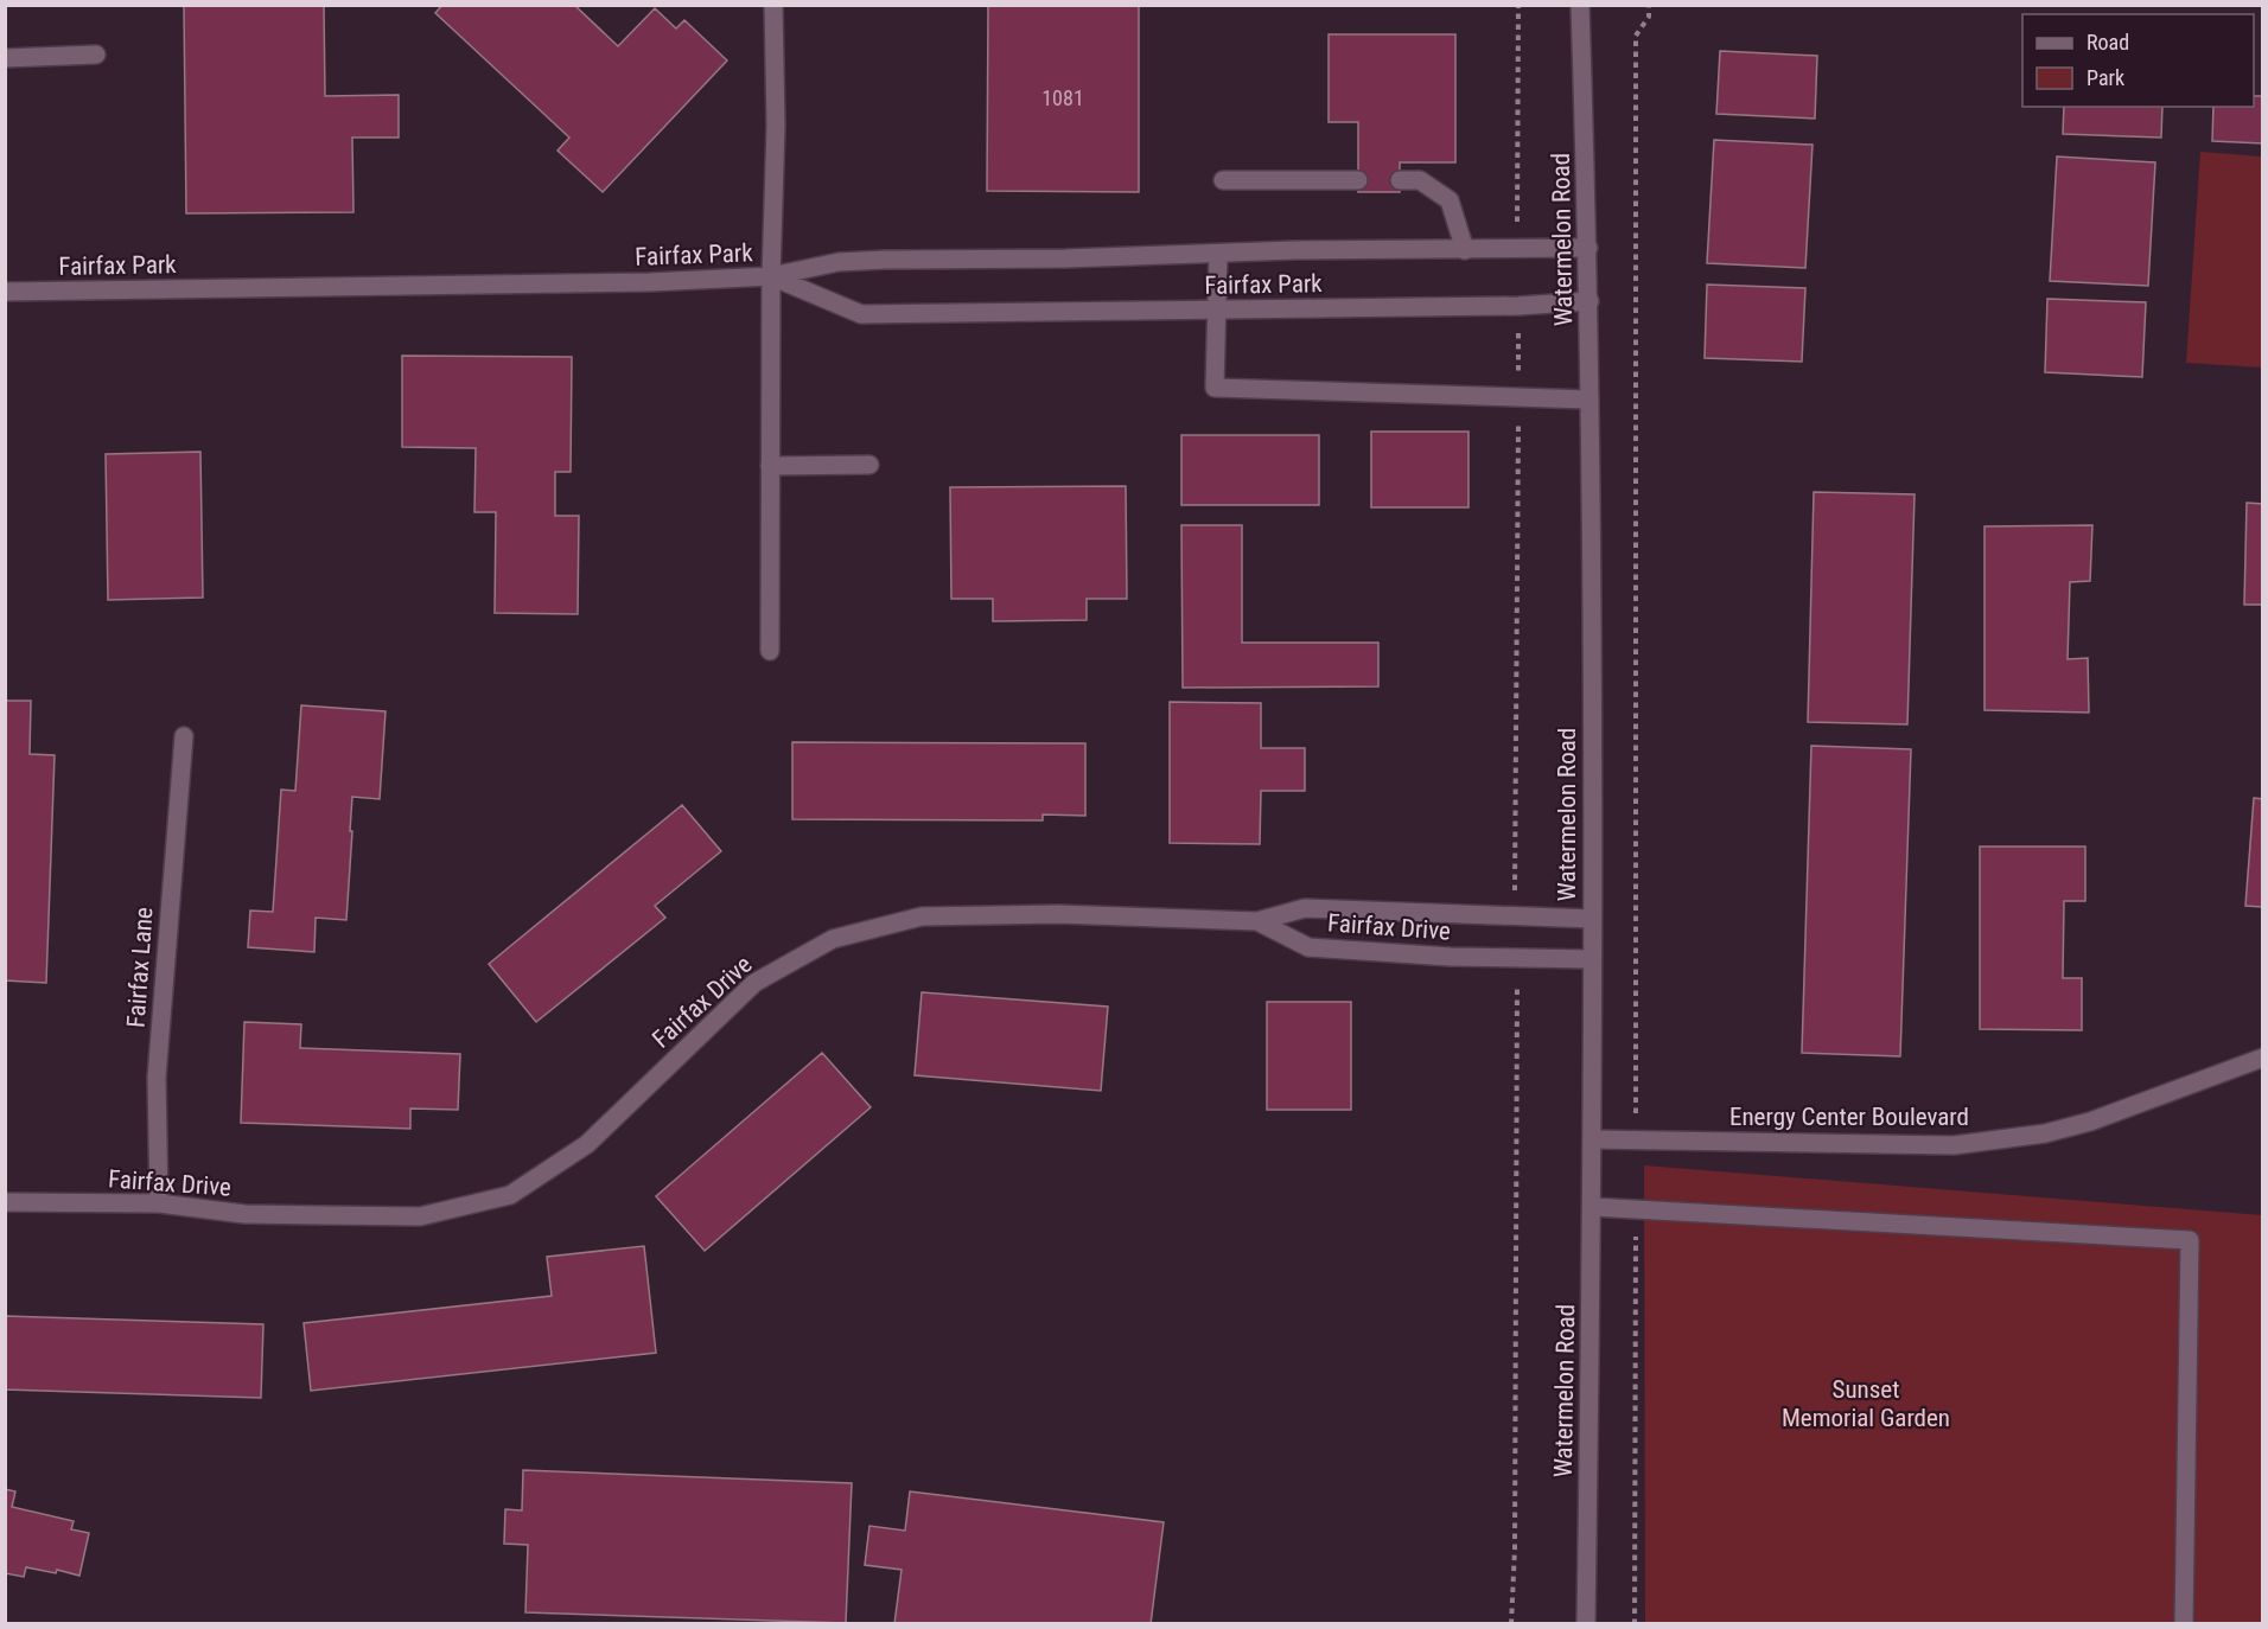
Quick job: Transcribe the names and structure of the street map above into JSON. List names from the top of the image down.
{
  "streets": {
    "street": [
      "Watermelon Road",
      "Fairfax Park",
      "Fairfax Drive",
      "Fairfax Lane",
      "Energy Center Boulevard"
    ]
  },
  "crossings": [
    ["Watermelon Road", "Fairfax Park"],
    ["Watermelon Road", "Fairfax Drive"],
    ["Watermelon Road", "Energy Center Boulevard"],
    ["Fairfax Drive", "Fairfax Lane"]
  ],
  "parks": ["Sunset Memorial Garden"],
  "house_numbers": ["1081"],
  "legend": ["Road", "Park"]
}
